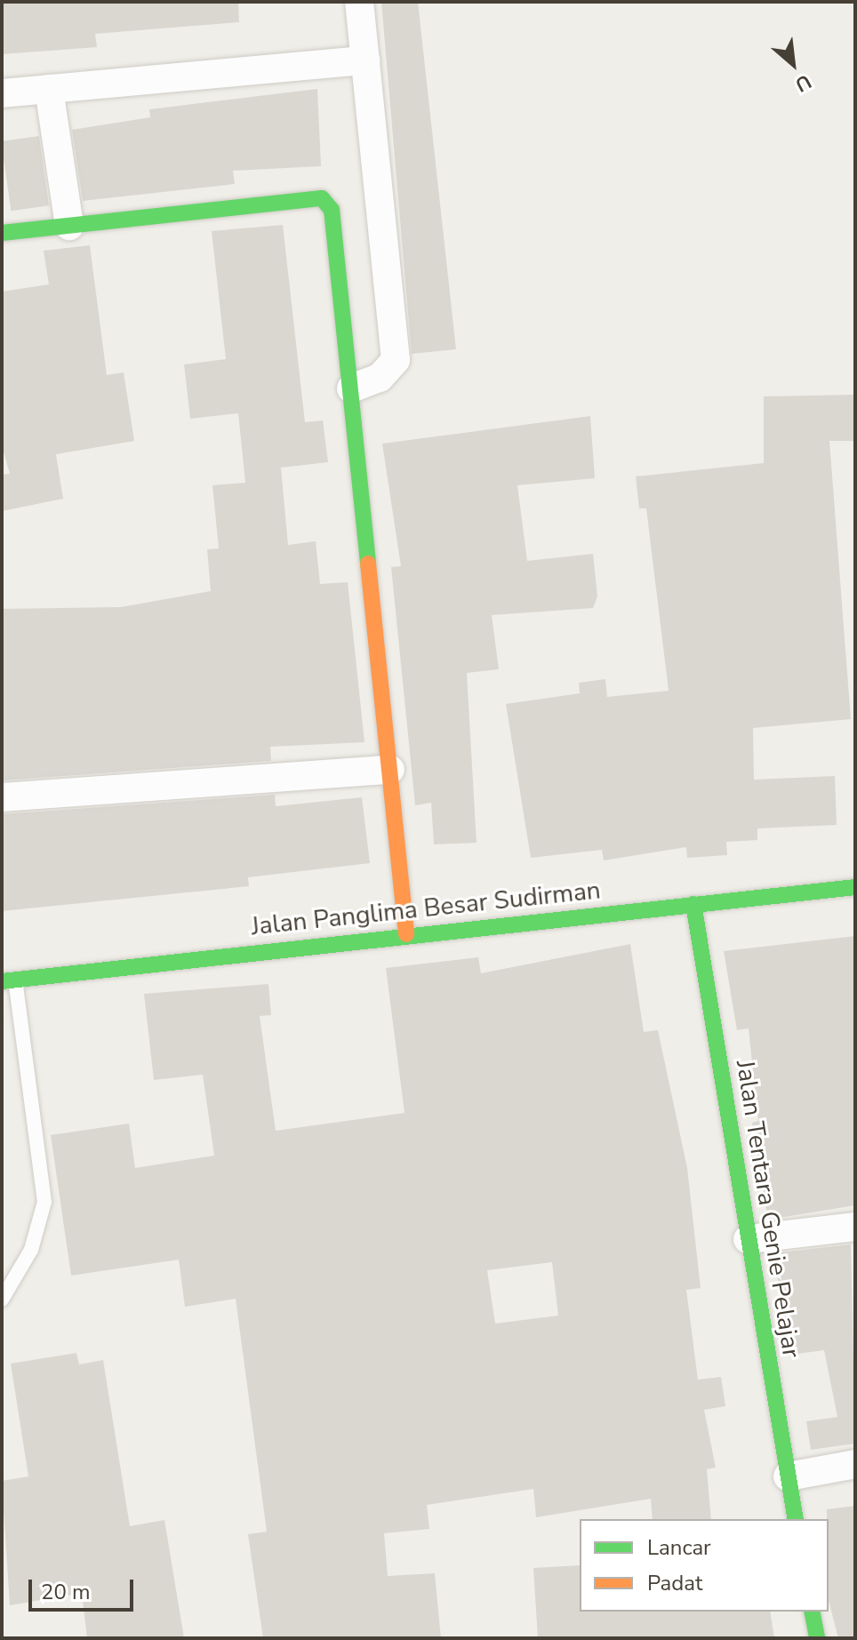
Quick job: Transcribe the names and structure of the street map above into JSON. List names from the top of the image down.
{
  "streets": {
    "street": ["Jalan Panglima Besar Sudirman", "Jalan Tentara Genie Pelajar"]
  },
  "crossings": [
    ["Jalan Panglima Besar Sudirman", "Jalan Tentara Genie Pelajar"]
  ],
  "legend": ["Lancar", "Padat"],
  "scale_bar": "20 m",
  "north": "bottom right"
}
